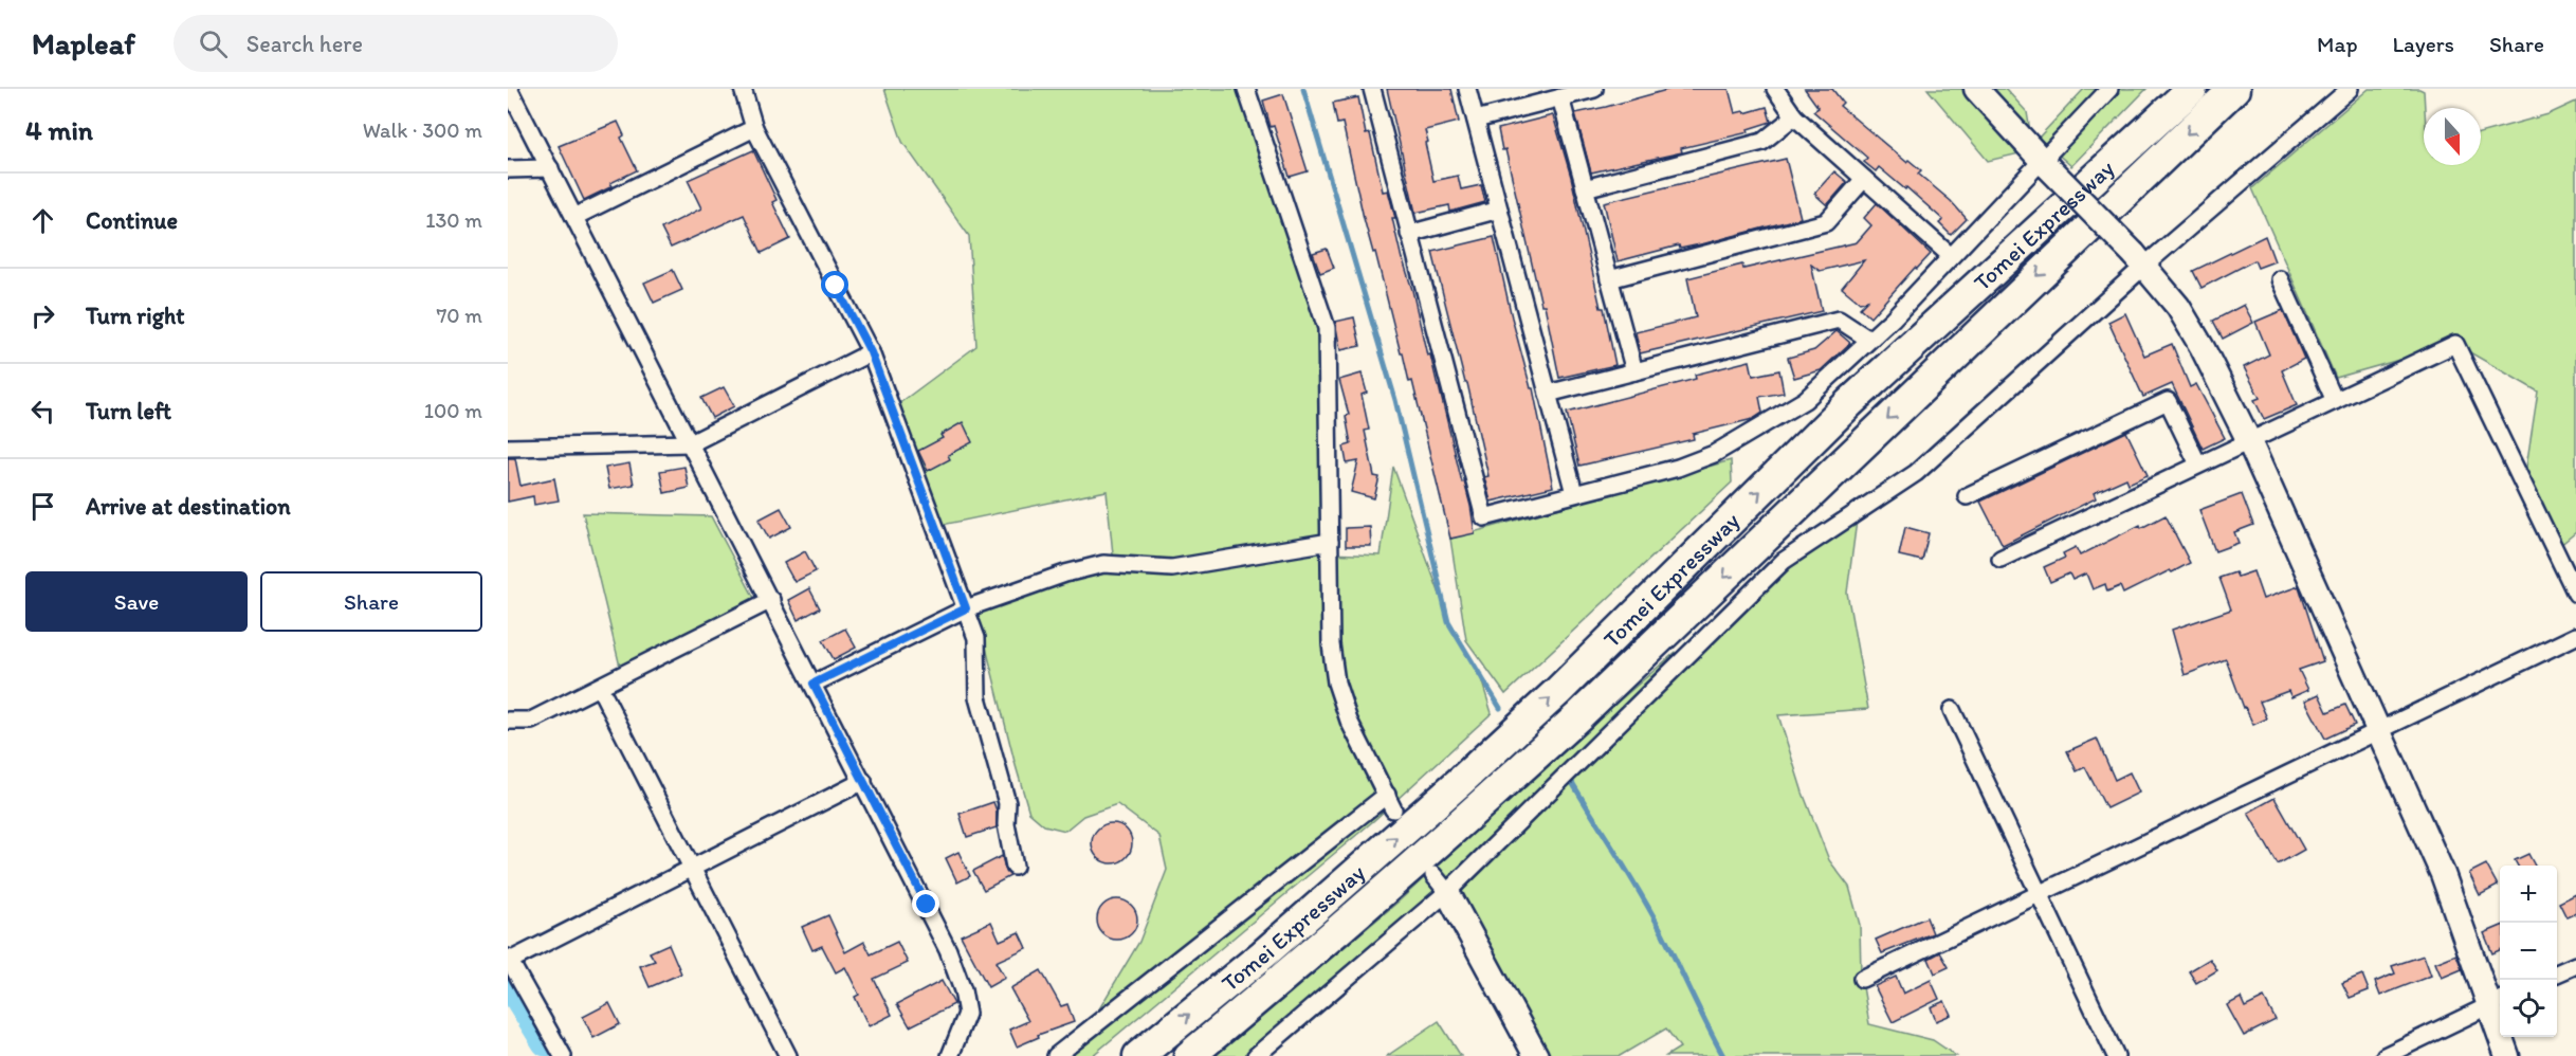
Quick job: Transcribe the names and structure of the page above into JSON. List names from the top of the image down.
{
  "streets": {
    "highway": ["Tomei Expressway"]
  },
  "north": "bottom",
  "page": {
    "header": "Mapleaf",
    "search": "Search here",
    "nav": ["Map", "Layers", "Share"],
    "heading": ["4 min", "Walk · 300 m"],
    "list": [
      ["Continue", "130 m"],
      ["Turn right", "70 m"],
      ["Turn left", "100 m"],
      "Arrive at destination"
    ],
    "buttons": ["Save", "Share"],
    "map_buttons": ["+", "−"]
  }
}
